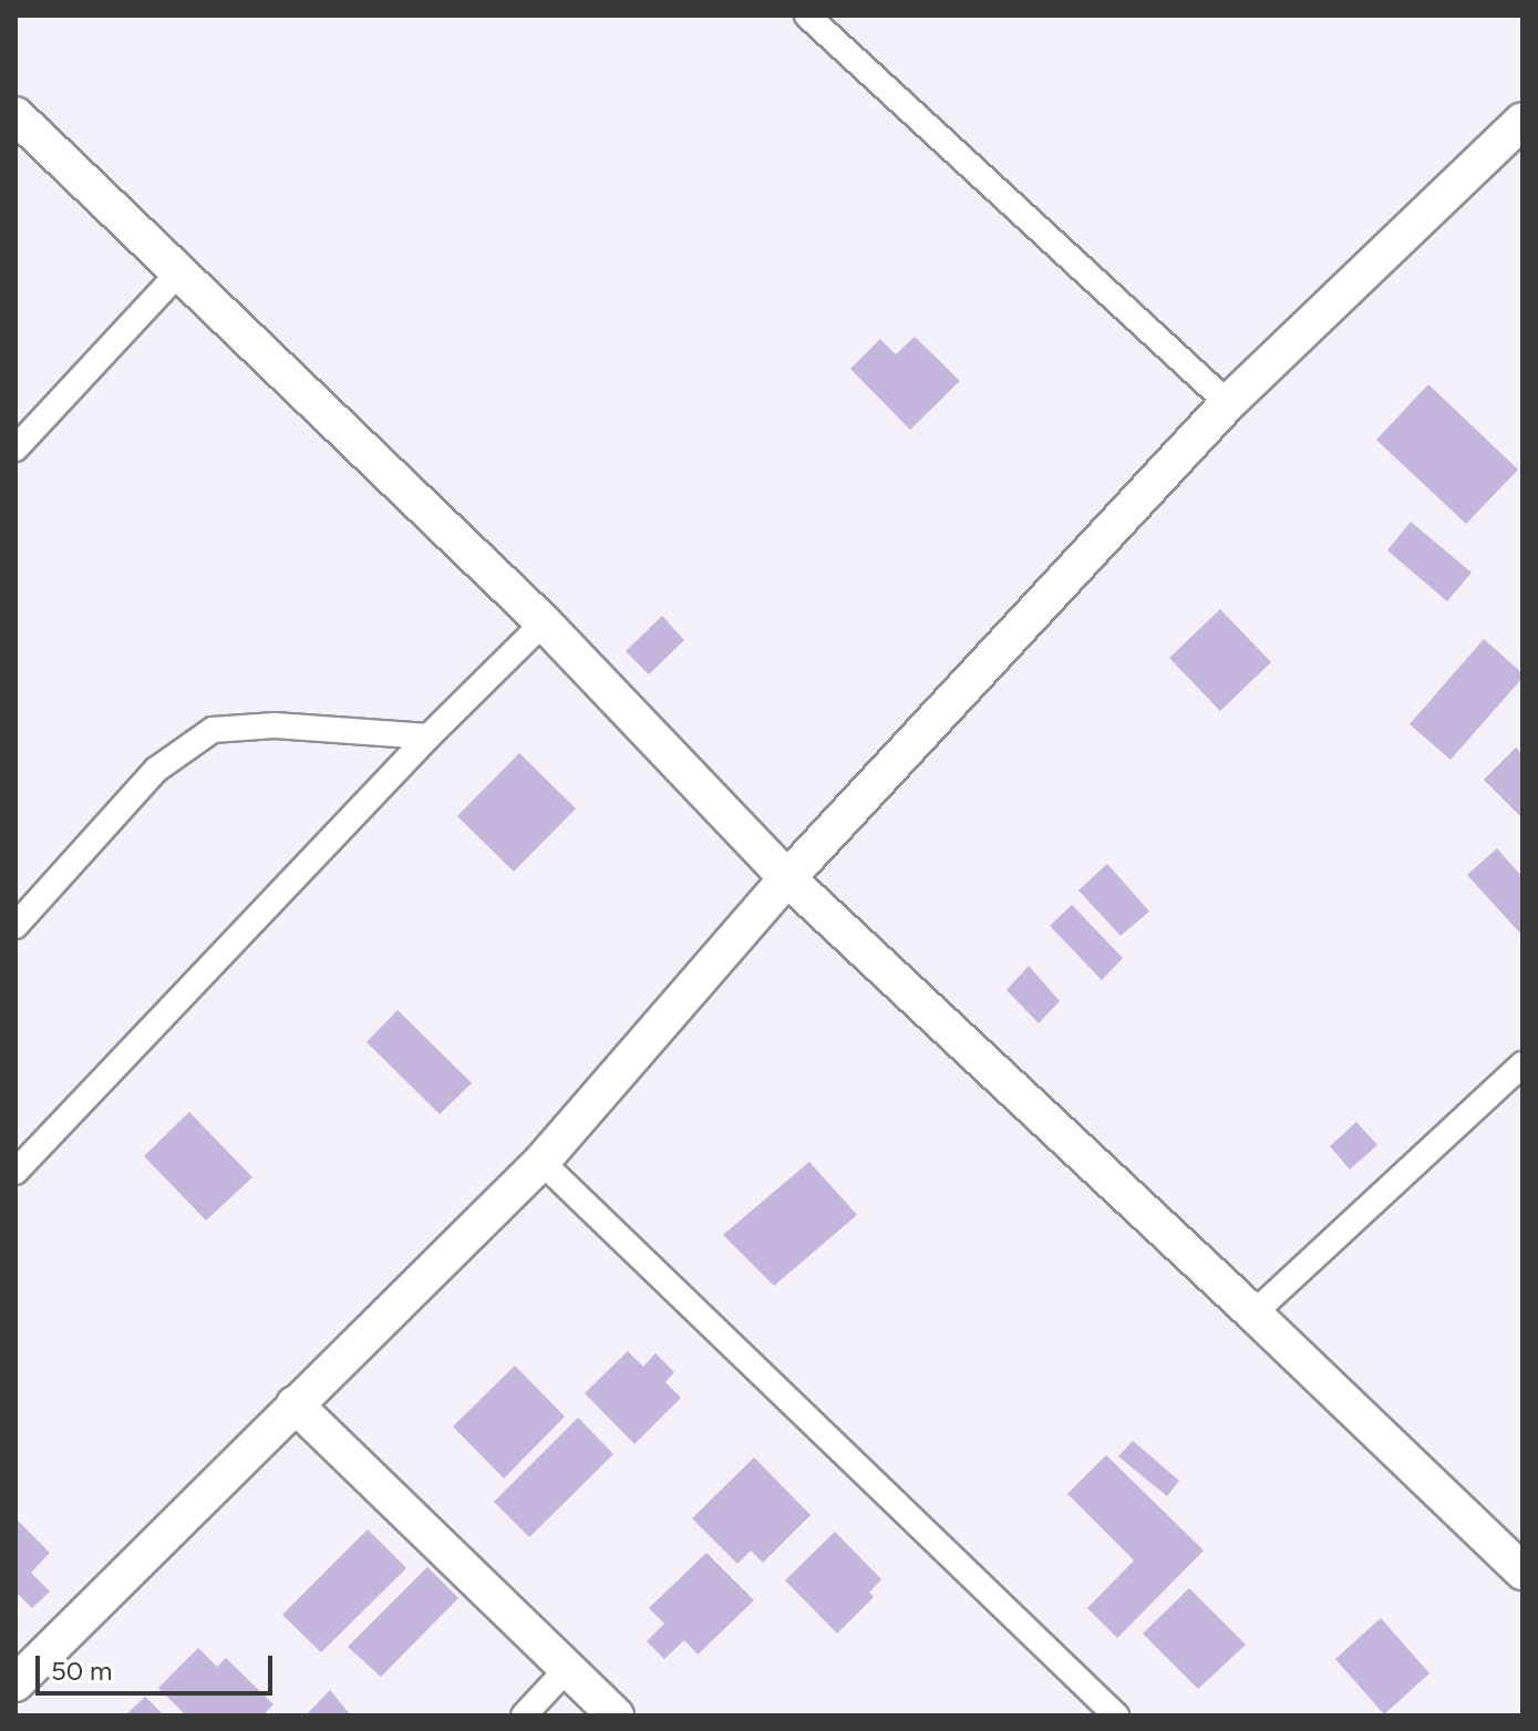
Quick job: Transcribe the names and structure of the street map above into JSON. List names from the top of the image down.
{
  "scale_bar": "50 m"
}
